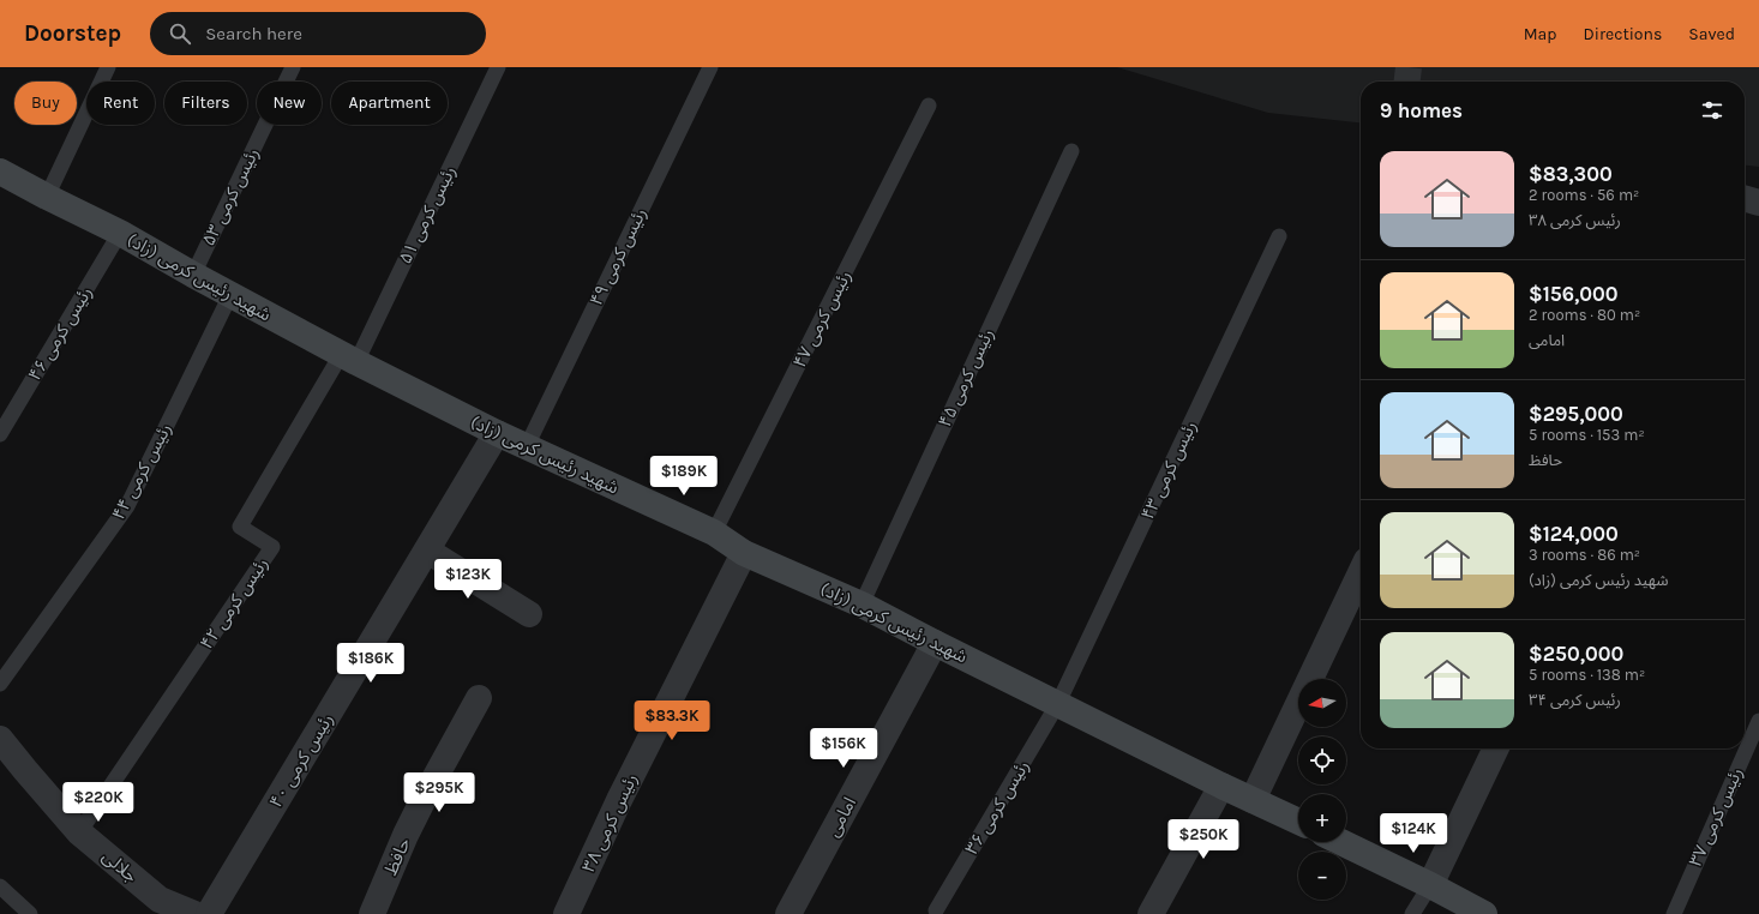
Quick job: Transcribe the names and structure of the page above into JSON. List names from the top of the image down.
{
  "streets": {
    "main road": ["شهید رئیس کرمی (زاد)"],
    "street": [
      "رئیس کرمی ۴۰",
      "امامی",
      "رئیس کرمی ۳۸",
      "حافظ",
      "جلالی"
    ],
    "lane": [
      "رئیس کرمی ۵۳",
      "رئیس کرمی ۵۱",
      "رئیس کرمی ۴۹",
      "رئیس کرمی ۴۷",
      "رئیس کرمی ۴۶",
      "رئیس کرمی ۴۵",
      "رئیس کرمی ۴۳",
      "رئیس کرمی ۴۴",
      "رئیس کرمی ۴۲",
      "رئیس کرمی ۳۶",
      "رئیس کرمی ۳۷"
    ]
  },
  "crossings": [
    ["رئیس کرمی ۵۳", "شهید رئیس کرمی (زاد)"],
    ["رئیس کرمی ۵۱", "شهید رئیس کرمی (زاد)"],
    ["رئیس کرمی ۵۱", "رئیس کرمی ۴۲"],
    ["رئیس کرمی ۴۹", "شهید رئیس کرمی (زاد)"],
    ["شهید رئیس کرمی (زاد)", "رئیس کرمی ۴۷"],
    ["شهید رئیس کرمی (زاد)", "رئیس کرمی ۴۶"],
    ["شهید رئیس کرمی (زاد)", "رئیس کرمی ۴۵"],
    ["شهید رئیس کرمی (زاد)", "رئیس کرمی ۴۳"],
    ["شهید رئیس کرمی (زاد)", "رئیس کرمی ۴۴"],
    ["شهید رئیس کرمی (زاد)", "رئیس کرمی ۴۲"],
    ["شهید رئیس کرمی (زاد)", "رئیس کرمی ۴۰"],
    ["شهید رئیس کرمی (زاد)", "رئیس کرمی ۳۶"],
    ["شهید رئیس کرمی (زاد)", "امامی"],
    ["شهید رئیس کرمی (زاد)", "رئیس کرمی ۳۸"],
    ["رئیس کرمی ۴۳", "رئیس کرمی ۳۶"],
    ["رئیس کرمی ۴۲", "جلالی"]
  ],
  "north": "left",
  "page": {
    "header": "Doorstep",
    "search": "Search here",
    "nav": ["Map", "Directions", "Saved"],
    "chip": [
      "Buy",
      "Rent",
      "Filters",
      "New",
      "Apartment"
    ],
    "heading": "9 homes",
    "list": [
      {
        "name": "$83,300",
        "note": "2 rooms · 56 m² · رئیس کرمی ۳۸"
      },
      {
        "name": "$156,000",
        "note": "2 rooms · 80 m² · امامی"
      },
      {
        "name": "$295,000",
        "note": "5 rooms · 153 m² · حافظ"
      },
      {
        "name": "$124,000",
        "note": "3 rooms · 86 m² · شهید رئیس کرمی (زاد)"
      },
      {
        "name": "$250,000",
        "note": "5 rooms · 138 m² · رئیس کرمی ۳۴"
      }
    ],
    "price": [
      "$189K",
      "$123K",
      "$186K",
      "$83.3K",
      "$156K",
      "$295K",
      "$220K",
      "$124K",
      "$250K"
    ],
    "map_buttons": ["+", "−"]
  }
}
